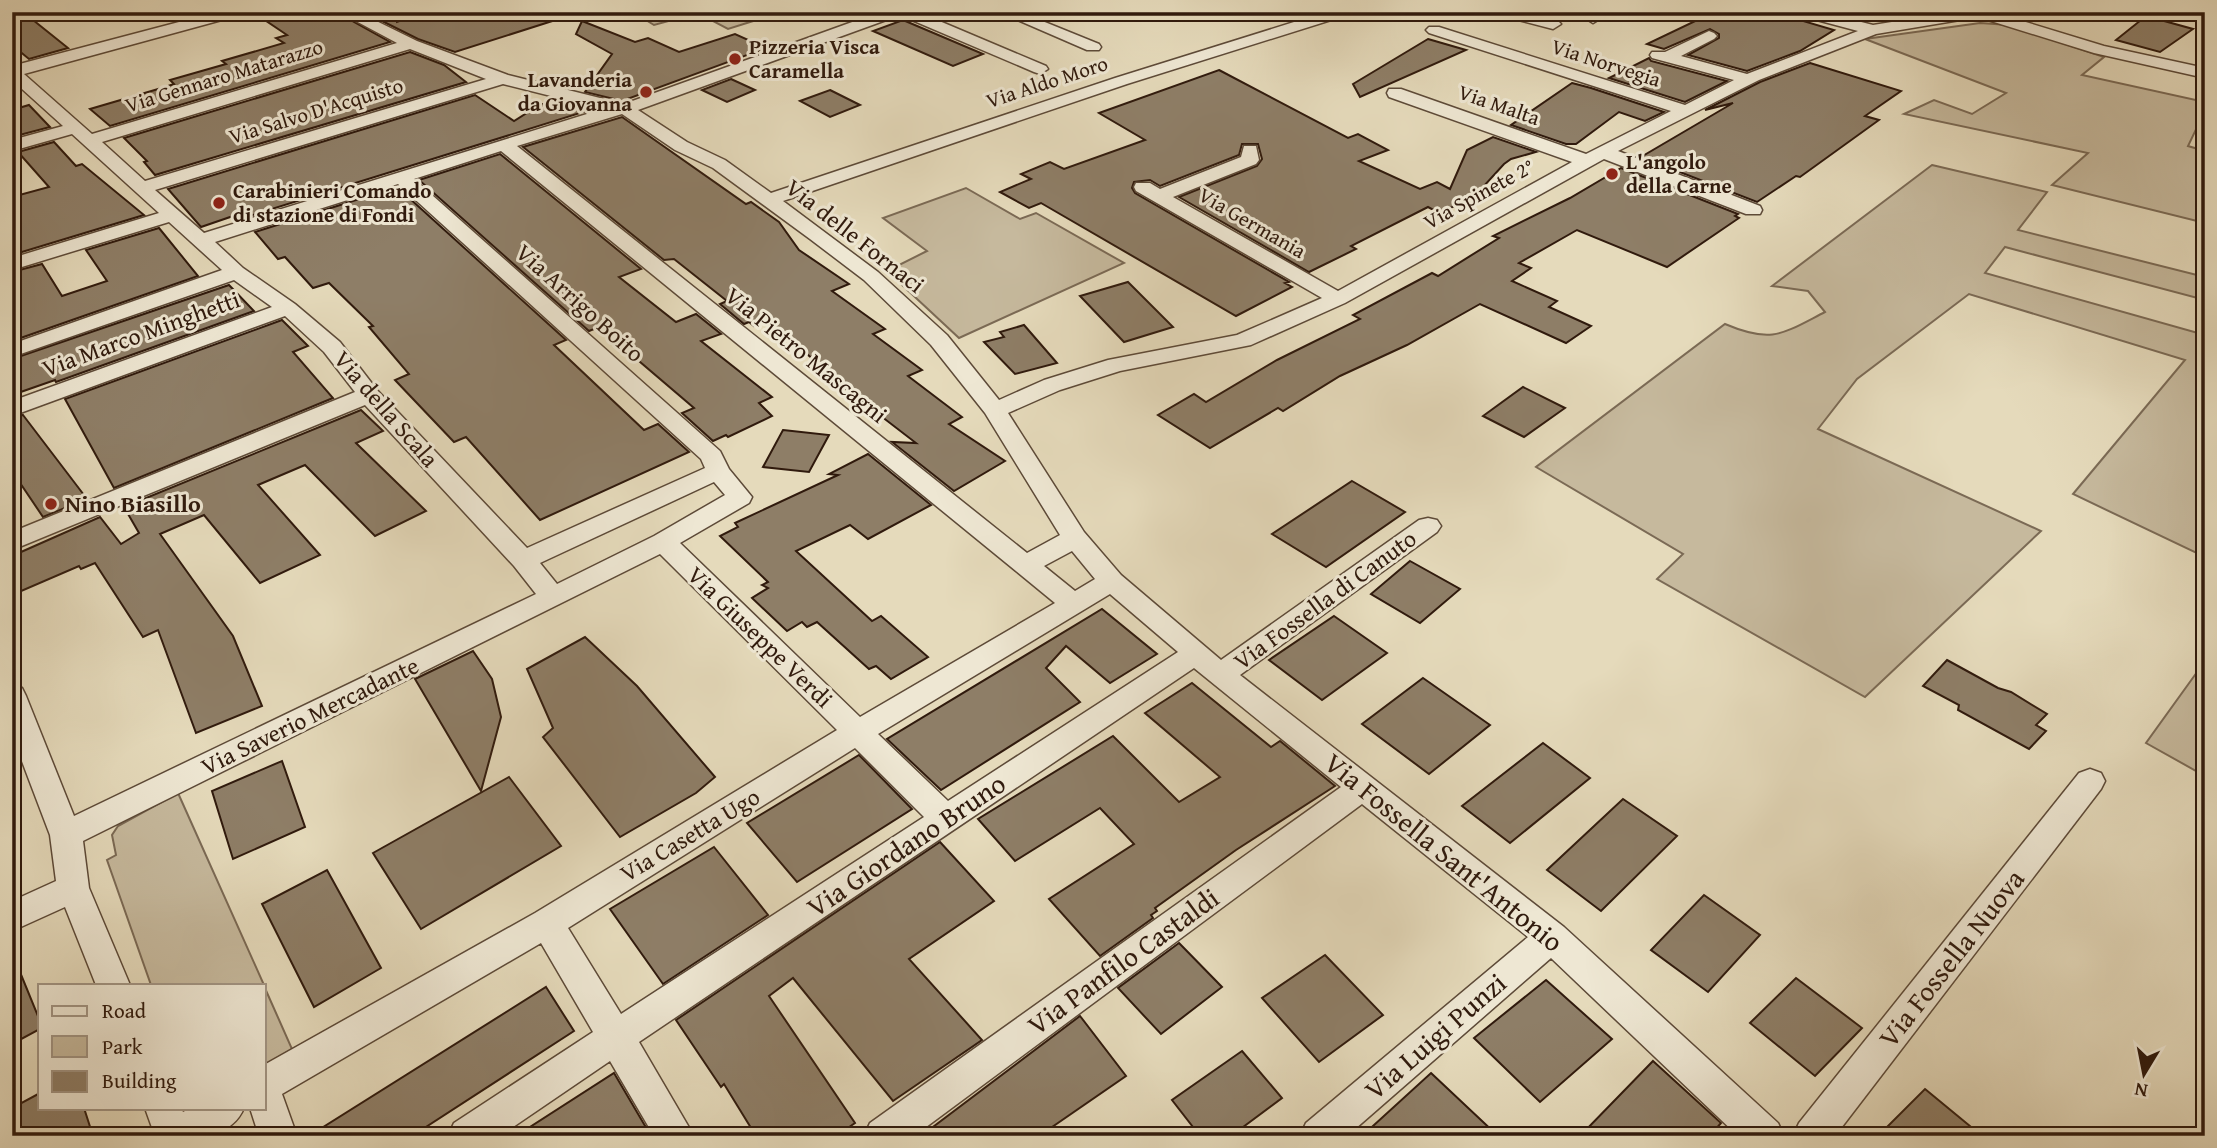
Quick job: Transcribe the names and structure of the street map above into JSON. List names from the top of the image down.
{
  "streets": {
    "street": [
      "Via Norvegia",
      "Via Gennaro Matarazzo",
      "Via Aldo Moro",
      "Via Malta",
      "Via Salvo D'Acquisto",
      "Via Spinete 2°",
      "Via Germania",
      "Via delle Fornaci",
      "Via Arrigo Boito",
      "Via Marco Minghetti",
      "Via Pietro Mascagni",
      "Via della Scala",
      "Via Fossella di Canuto",
      "Via Giuseppe Verdi",
      "Via Saverio Mercadante",
      "Via Casetta Ugo",
      "Via Giordano Bruno",
      "Via Fossella Sant'Antonio",
      "Via Fossella Nuova",
      "Via Panfilo Castaldi",
      "Via Luigi Punzi"
    ]
  },
  "crossings": [
    ["Via Norvegia", "Via Spinete 2°"],
    ["Via Gennaro Matarazzo", "Via della Scala"],
    ["Via Aldo Moro", "Via delle Fornaci"],
    ["Via Malta", "Via Spinete 2°"],
    ["Via Salvo D'Acquisto", "Via della Scala"],
    ["Via Spinete 2°", "Via Germania"],
    ["Via Spinete 2°", "Via delle Fornaci"],
    ["Via delle Fornaci", "Via Casetta Ugo"],
    ["Via delle Fornaci", "Via Fossella Sant'Antonio"],
    ["Via Arrigo Boito", "Via Giuseppe Verdi"],
    ["Via Arrigo Boito", "Via Saverio Mercadante"],
    ["Via Marco Minghetti", "Via della Scala"],
    ["Via Pietro Mascagni", "Via Casetta Ugo"],
    ["Via della Scala", "Via Saverio Mercadante"],
    ["Via Fossella di Canuto", "Via Fossella Sant'Antonio"],
    ["Via Giuseppe Verdi", "Via Saverio Mercadante"],
    ["Via Giuseppe Verdi", "Via Casetta Ugo"],
    ["Via Casetta Ugo", "Via Fossella Sant'Antonio"],
    ["Via Giordano Bruno", "Via Fossella Sant'Antonio"],
    ["Via Fossella Sant'Antonio", "Via Panfilo Castaldi"],
    ["Via Fossella Sant'Antonio", "Via Luigi Punzi"]
  ],
  "places": [
    "Pizzeria Visca Caramella",
    "Lavanderia da Giovanna",
    "L'angolo della Carne",
    "Carabinieri Comando di stazione di Fondi",
    "Nino Biasillo"
  ],
  "legend": ["Road", "Park", "Building"],
  "north": "bottom"
}
